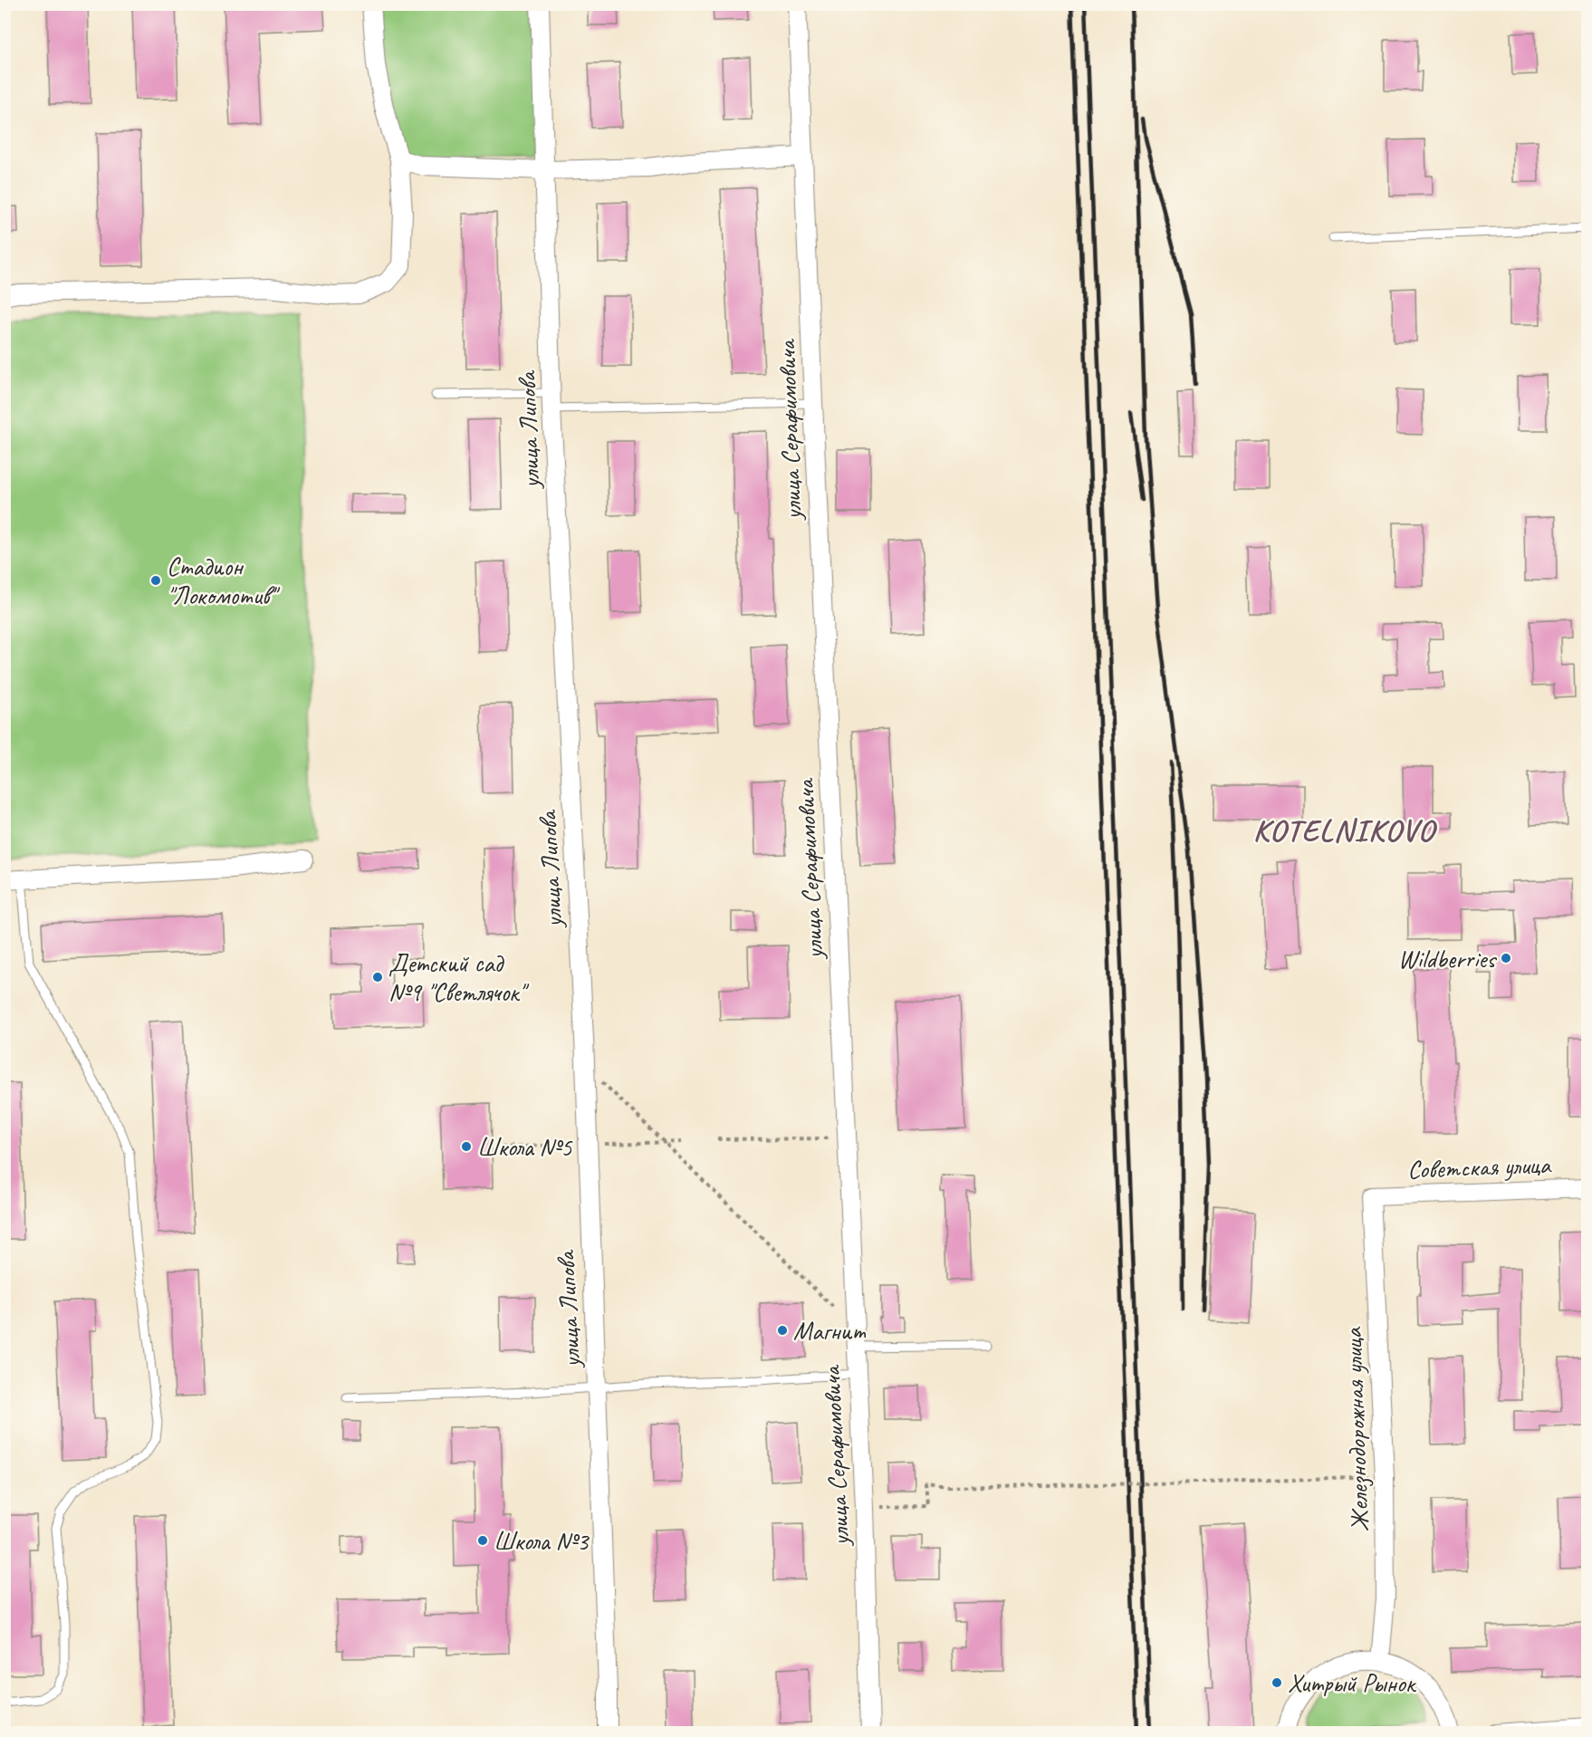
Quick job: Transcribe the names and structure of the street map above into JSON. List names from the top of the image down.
{
  "streets": {
    "street": [
      "улица Липова",
      "улица Серафимовича",
      "Советская улица",
      "Железнодорожная улица"
    ]
  },
  "crossings": [
    ["Советская улица", "Железнодорожная улица"]
  ],
  "districts": ["KOTELNIKOVO"],
  "places": [
    "Стадион \"Локомотив\"",
    "Wildberries",
    "Детский сад №9 \"Светлячок\"",
    "Школа №5",
    "Магнит",
    "Школа №3",
    "Хитрый Рынок"
  ]
}
